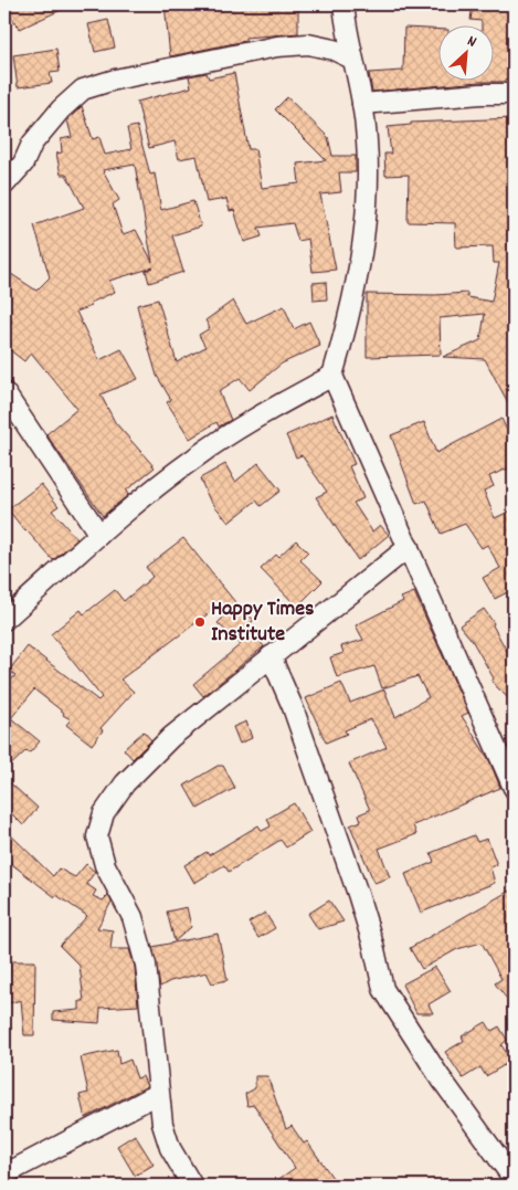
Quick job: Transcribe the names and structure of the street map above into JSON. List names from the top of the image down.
{
  "places": ["Happy Times Institute"],
  "north": "top right"
}
